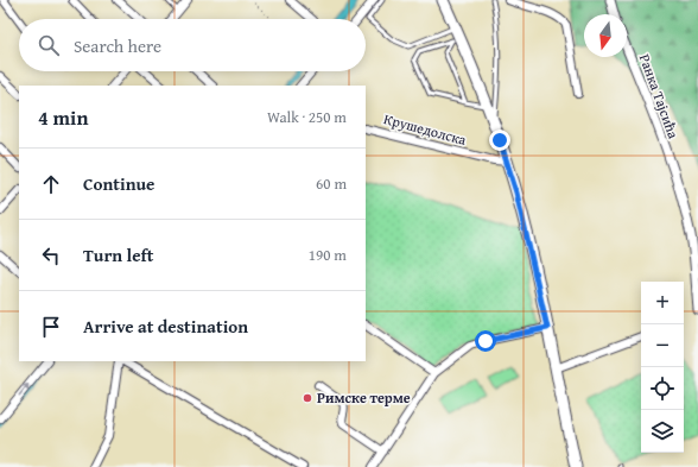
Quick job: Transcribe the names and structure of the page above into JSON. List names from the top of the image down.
{
  "streets": {
    "street": ["Ранка Тајсића", "Крушедолска"]
  },
  "places": ["Римске терме"],
  "north": "bottom",
  "page": {
    "search": "Search here",
    "heading": ["4 min", "Walk · 250 m"],
    "list": [
      ["Continue", "60 m"],
      ["Turn left", "190 m"],
      "Arrive at destination"
    ],
    "map_buttons": ["+", "−"]
  }
}
